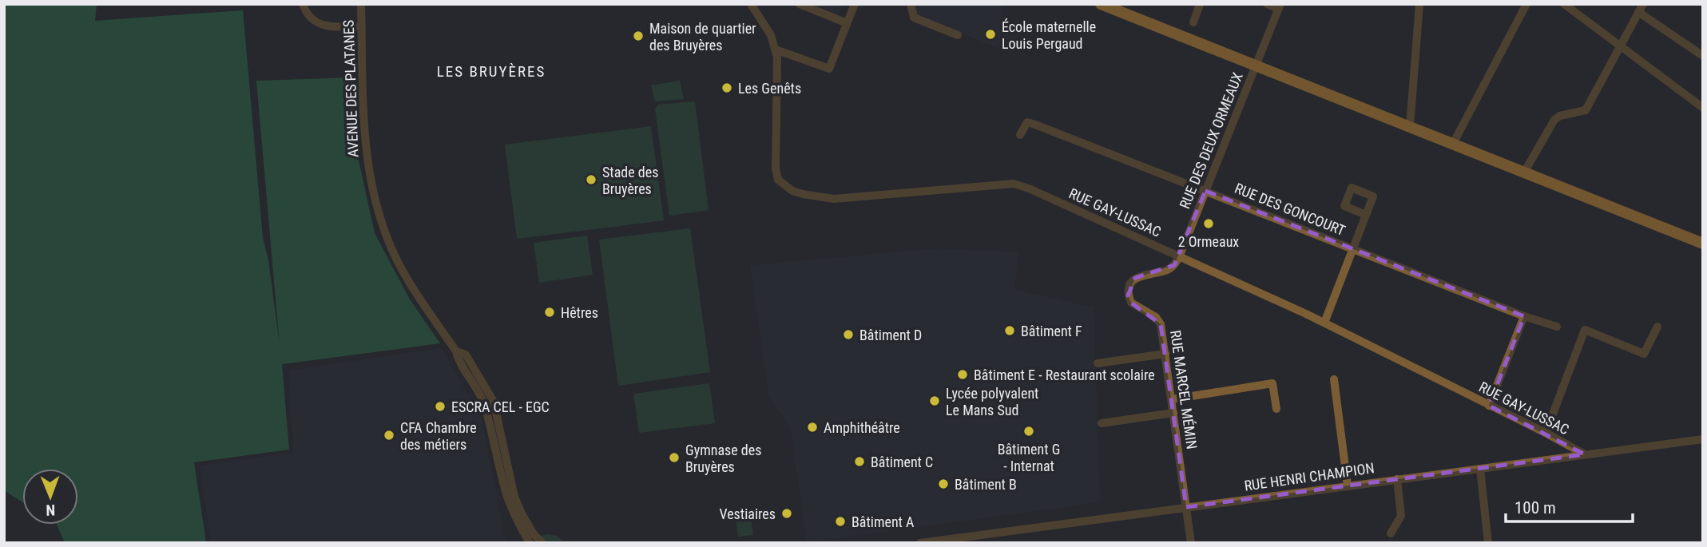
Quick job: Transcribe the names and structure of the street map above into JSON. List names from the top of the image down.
{
  "streets": {
    "street": [
      "AVENUE DES PLATANES",
      "RUE DES DEUX ORMEAUX",
      "RUE DES GONCOURT",
      "RUE GAY-LUSSAC",
      "RUE MARCEL MÉMIN",
      "RUE HENRI CHAMPION"
    ]
  },
  "crossings": [
    ["RUE DES DEUX ORMEAUX", "RUE DES GONCOURT"],
    ["RUE DES DEUX ORMEAUX", "RUE GAY-LUSSAC"],
    ["RUE DES DEUX ORMEAUX", "RUE MARCEL MÉMIN"],
    ["RUE GAY-LUSSAC", "RUE MARCEL MÉMIN"],
    ["RUE GAY-LUSSAC", "RUE HENRI CHAMPION"],
    ["RUE MARCEL MÉMIN", "RUE HENRI CHAMPION"]
  ],
  "districts": ["LES BRUYÈRES"],
  "places": [
    "École maternelle Louis Pergaud",
    "Maison de quartier des Bruyères",
    "Les Genêts",
    "Stade des Bruyères",
    "2 Ormeaux",
    "Hêtres",
    "Bâtiment F",
    "Bâtiment D",
    "Bâtiment E - Restaurant scolaire",
    "Lycée polyvalent Le Mans Sud",
    "ESCRA CEL - EGC",
    "Amphithéâtre",
    "Bâtiment G - Internat",
    "CFA Chambre des métiers",
    "Gymnase des Bruyères",
    "Bâtiment C",
    "Bâtiment B",
    "Vestiaires",
    "Bâtiment A"
  ],
  "scale_bar": "100 m",
  "north": "bottom"
}
